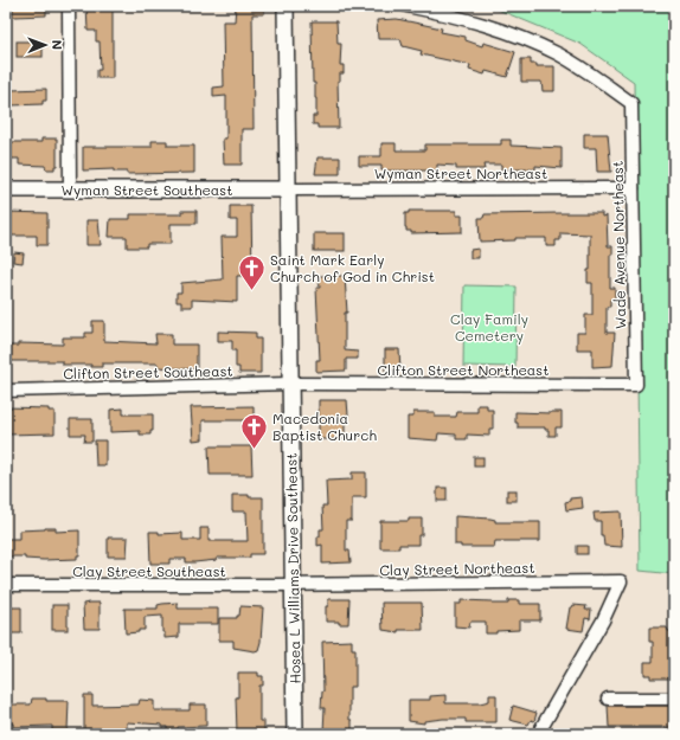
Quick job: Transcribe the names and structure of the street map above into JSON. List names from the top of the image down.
{
  "streets": {
    "street": [
      "Wyman Street Northeast",
      "Wyman Street Southeast",
      "Wade Avenue Northeast",
      "Clifton Street Northeast",
      "Clifton Street Southeast",
      "Hosea L Williams Drive Southeast",
      "Clay Street Northeast",
      "Clay Street Southeast"
    ]
  },
  "crossings": [
    ["Wyman Street Northeast", "Wyman Street Southeast"],
    ["Wyman Street Northeast", "Wade Avenue Northeast"],
    ["Wyman Street Northeast", "Hosea L Williams Drive Southeast"],
    ["Wyman Street Southeast", "Hosea L Williams Drive Southeast"],
    ["Wade Avenue Northeast", "Clifton Street Northeast"],
    ["Clifton Street Northeast", "Clifton Street Southeast"],
    ["Clifton Street Northeast", "Hosea L Williams Drive Southeast"],
    ["Clifton Street Southeast", "Hosea L Williams Drive Southeast"],
    ["Hosea L Williams Drive Southeast", "Clay Street Northeast"],
    ["Hosea L Williams Drive Southeast", "Clay Street Southeast"],
    ["Clay Street Northeast", "Clay Street Southeast"]
  ],
  "parks": ["Clay Family Cemetery"],
  "places": {
    "church": ["Saint Mark Early Church of God in Christ", "Macedonia Baptist Church"]
  },
  "north": "right"
}
